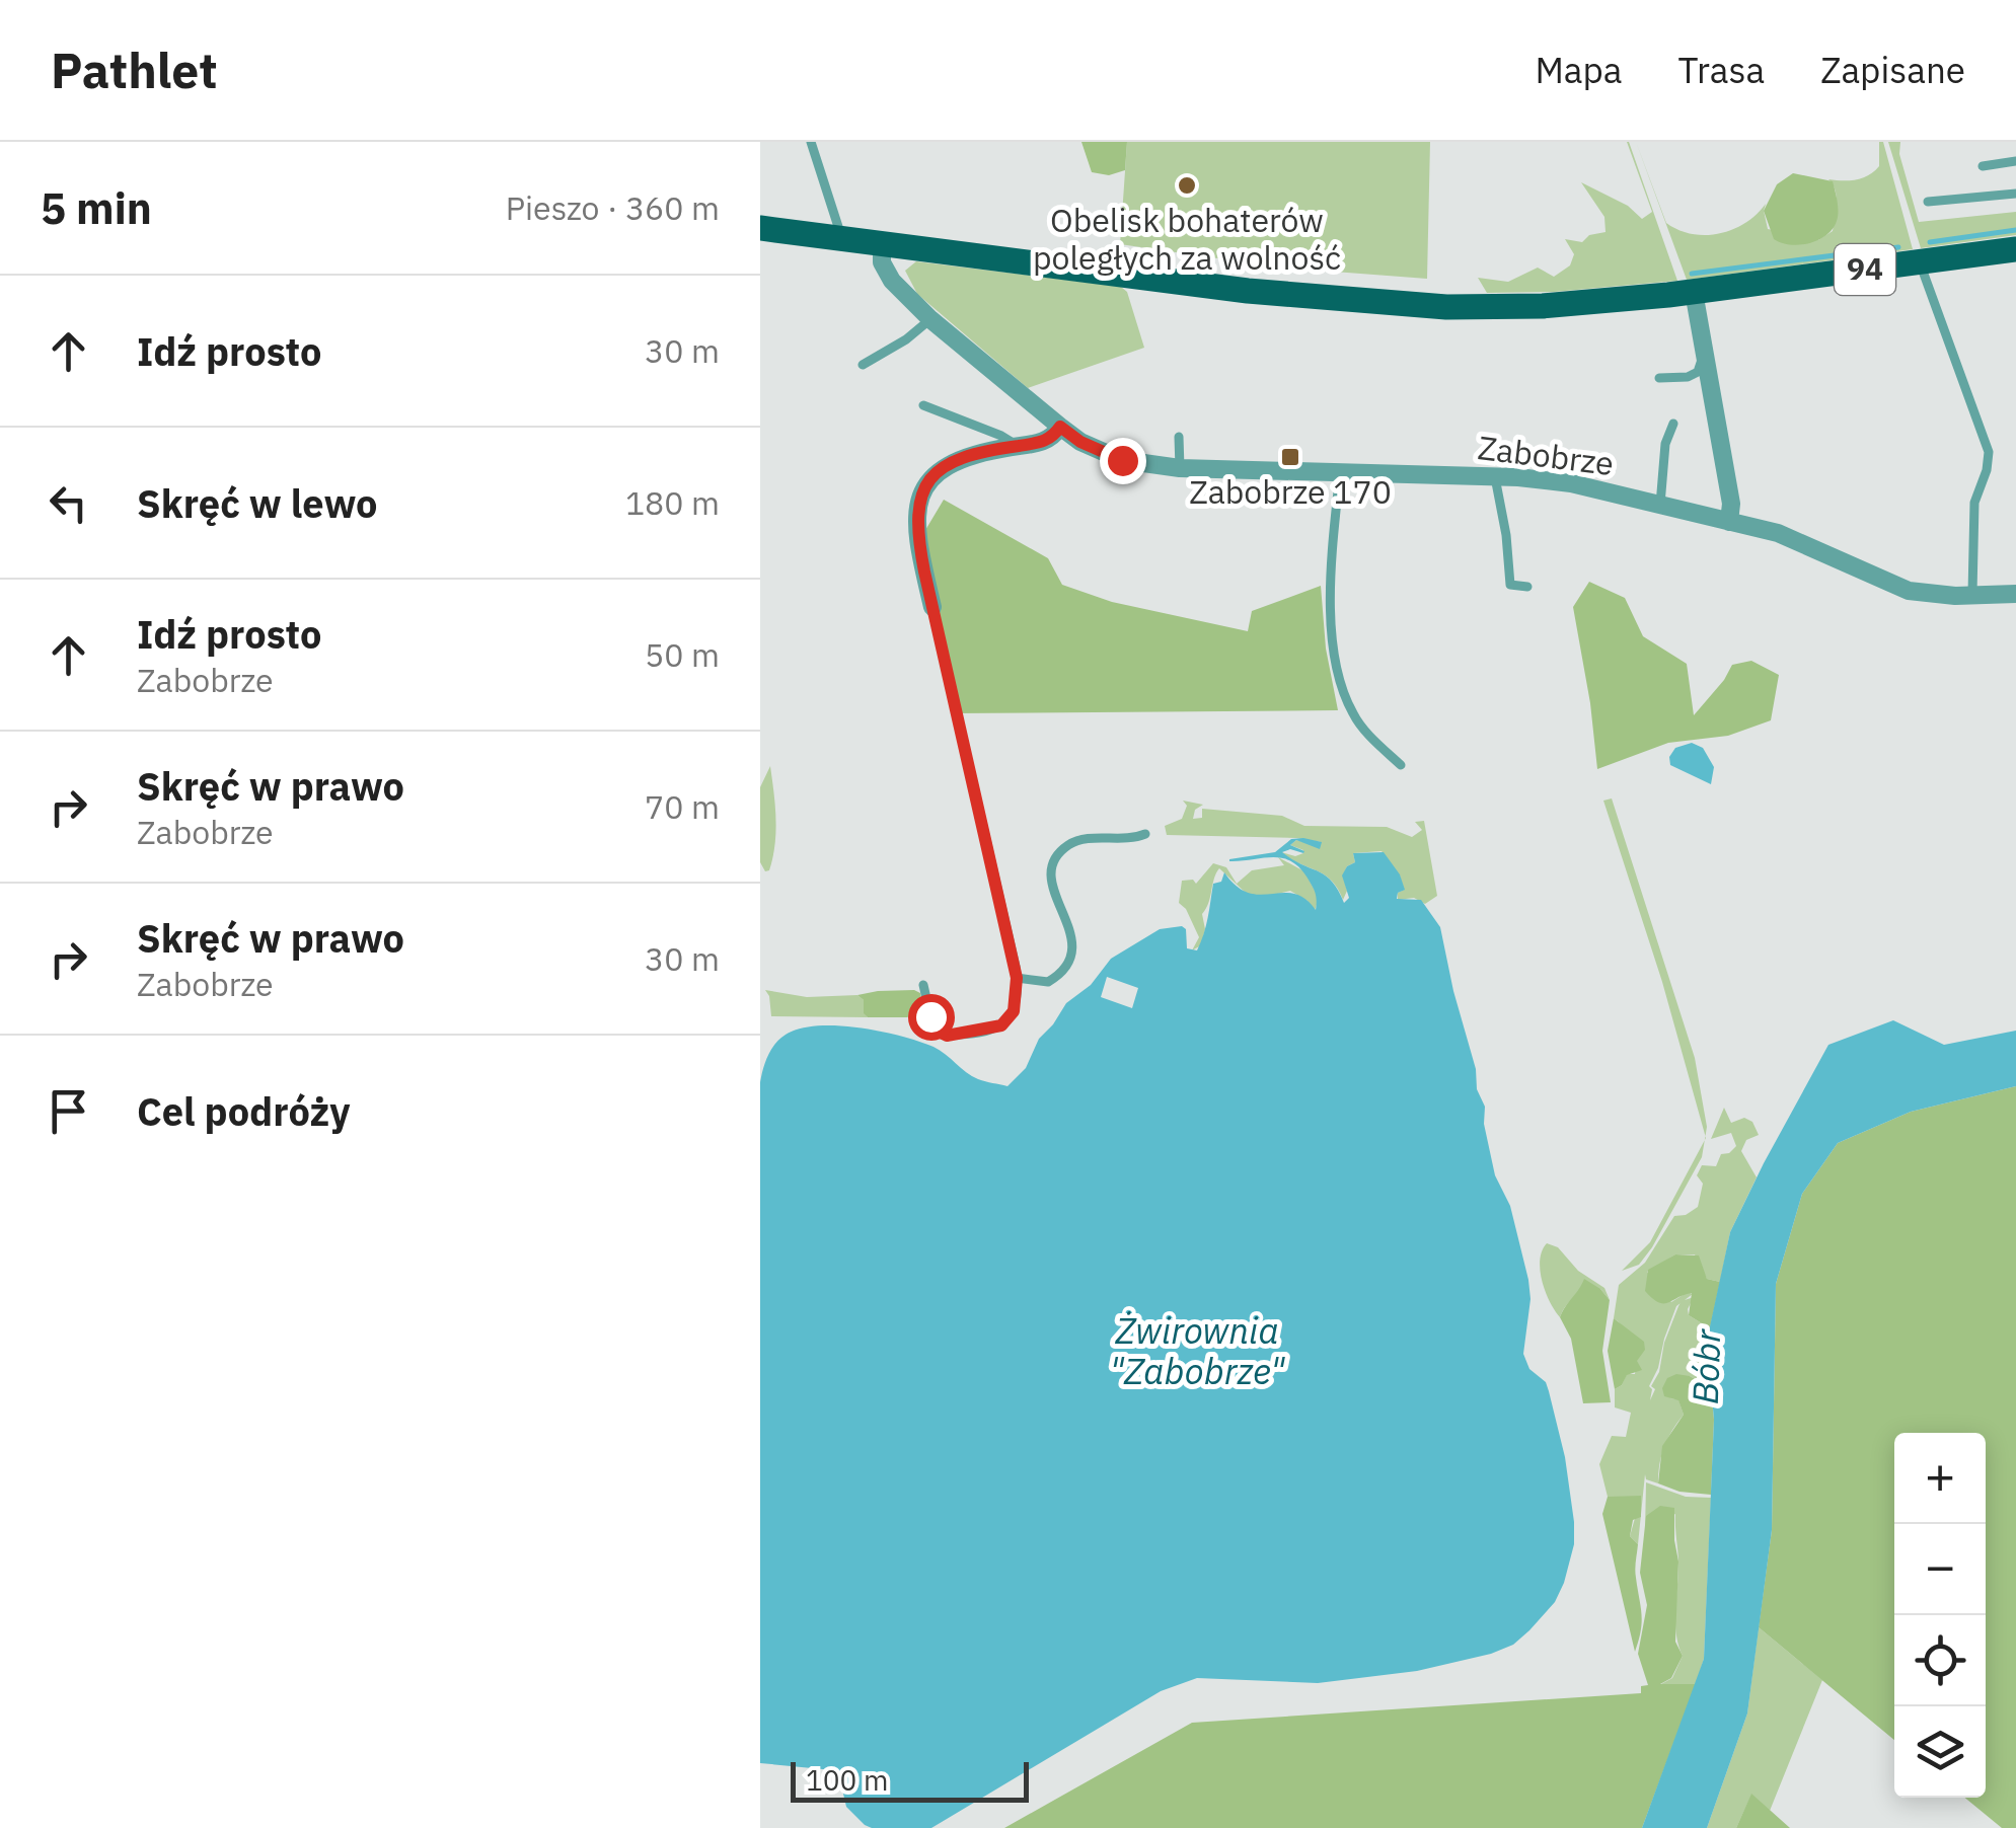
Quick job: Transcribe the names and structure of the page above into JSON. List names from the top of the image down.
{
  "streets": {
    "main road": ["94"],
    "street": ["Zabobrze"]
  },
  "crossings": [
    ["94", "Zabobrze"]
  ],
  "water": ["Żwirownia \"Zabobrze\"", "Bóbr"],
  "places": {
    "other": ["Obelisk bohaterów poległych za wolność"],
    "transit": ["Zabobrze 170"]
  },
  "scale_bar": "100 m",
  "page": {
    "header": "Pathlet",
    "nav": ["Mapa", "Trasa", "Zapisane"],
    "heading": ["5 min", "Pieszo · 360 m"],
    "list": [
      ["Idź prosto", "30 m"],
      ["Skręć w lewo", "180 m"],
      ["Idź prosto", "Zabobrze", "50 m"],
      ["Skręć w prawo", "Zabobrze", "70 m"],
      ["Skręć w prawo", "Zabobrze", "30 m"],
      "Cel podróży"
    ],
    "map_buttons": ["+", "−"],
    "scale": "100 m"
  }
}
